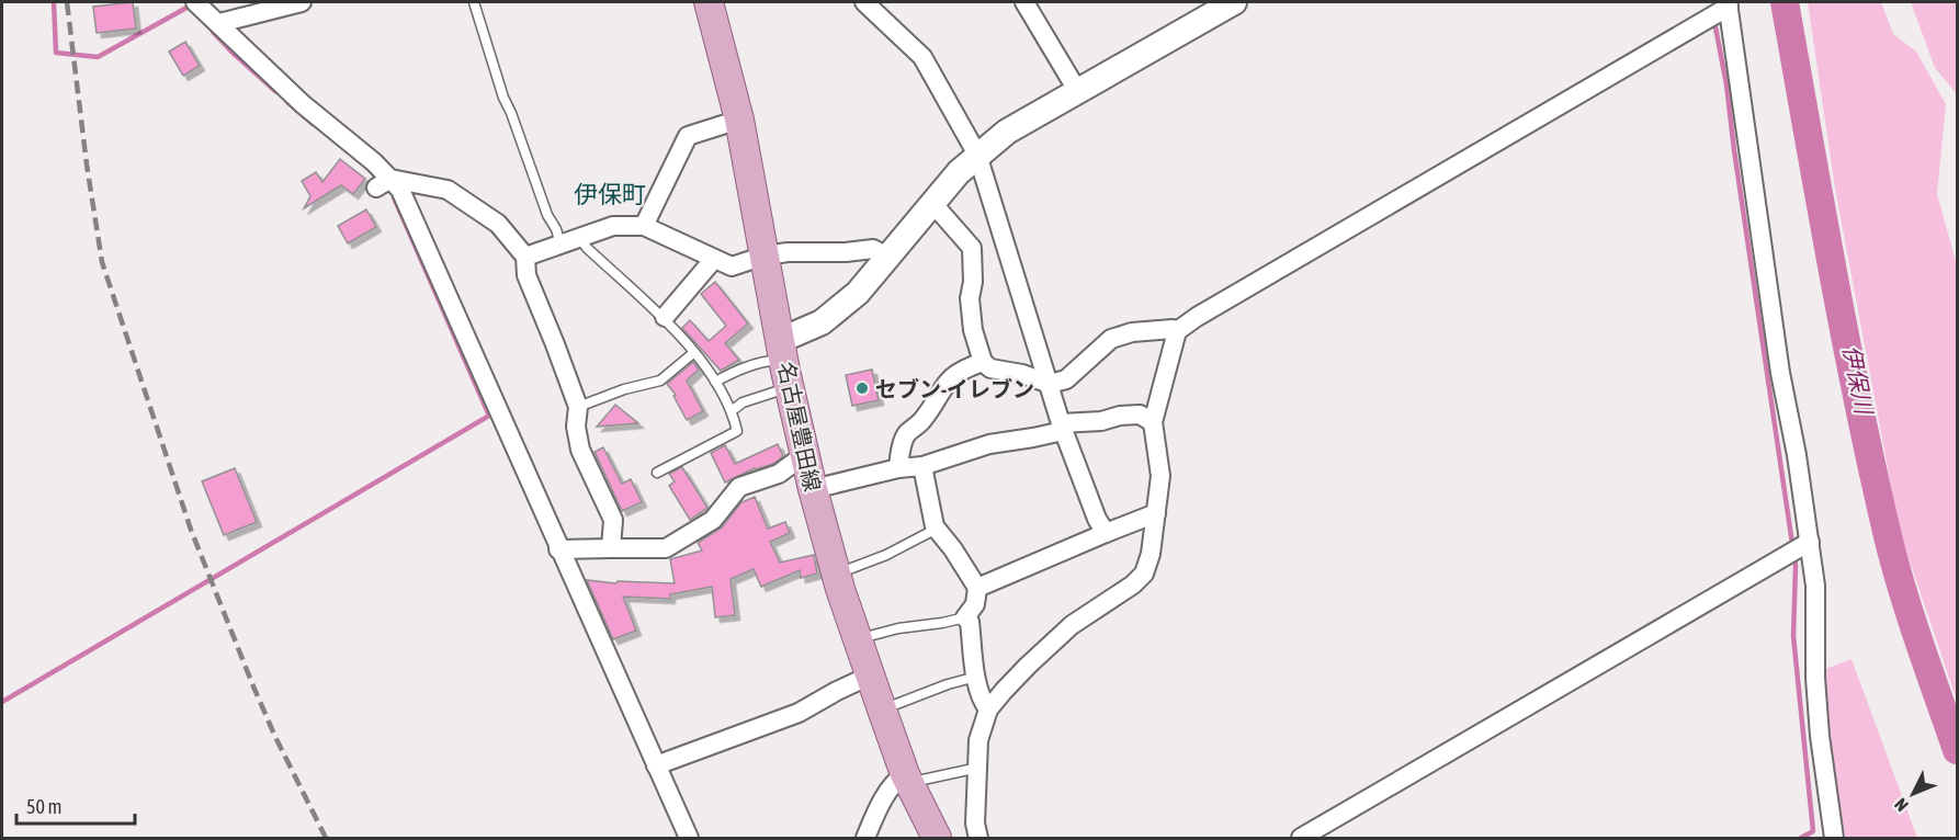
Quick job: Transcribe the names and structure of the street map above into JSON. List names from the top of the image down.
{
  "streets": {
    "main road": ["名古屋豊田線"]
  },
  "districts": ["伊保町"],
  "water": ["伊保川"],
  "places": ["セブン-イレブン"],
  "scale_bar": "50 m",
  "north": "bottom left"
}
